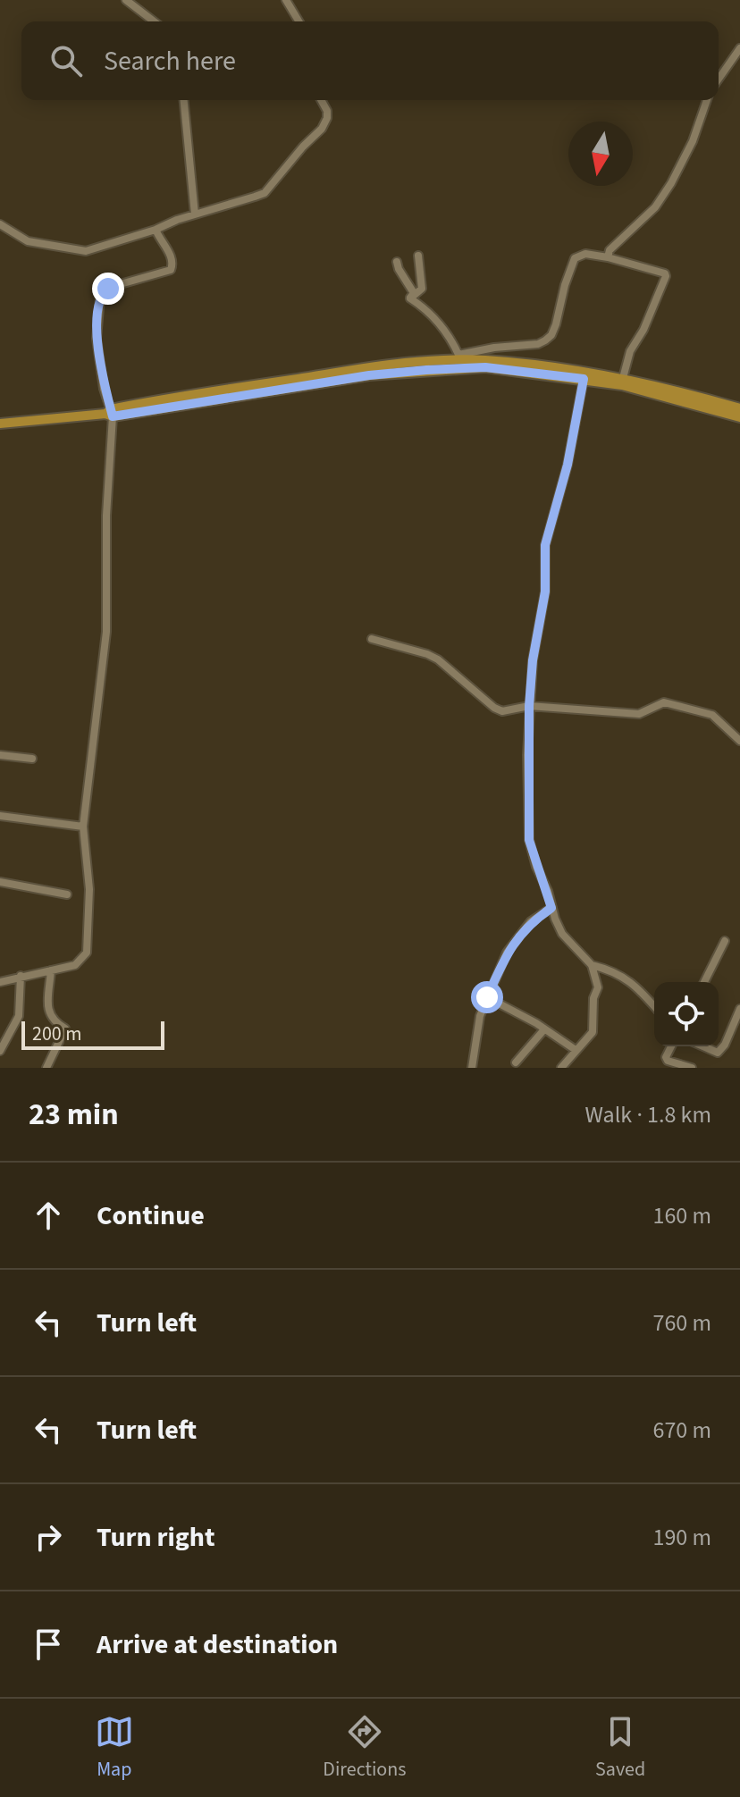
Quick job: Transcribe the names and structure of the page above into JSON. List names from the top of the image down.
{
  "scale_bar": "200 m",
  "north": "bottom",
  "page": {
    "search": "Search here",
    "scale": "200 m",
    "heading": ["23 min", "Walk · 1.8 km"],
    "list": [
      ["Continue", "160 m"],
      ["Turn left", "760 m"],
      ["Turn left", "670 m"],
      ["Turn right", "190 m"],
      "Arrive at destination"
    ],
    "nav": ["Map", "Directions", "Saved"]
  }
}
